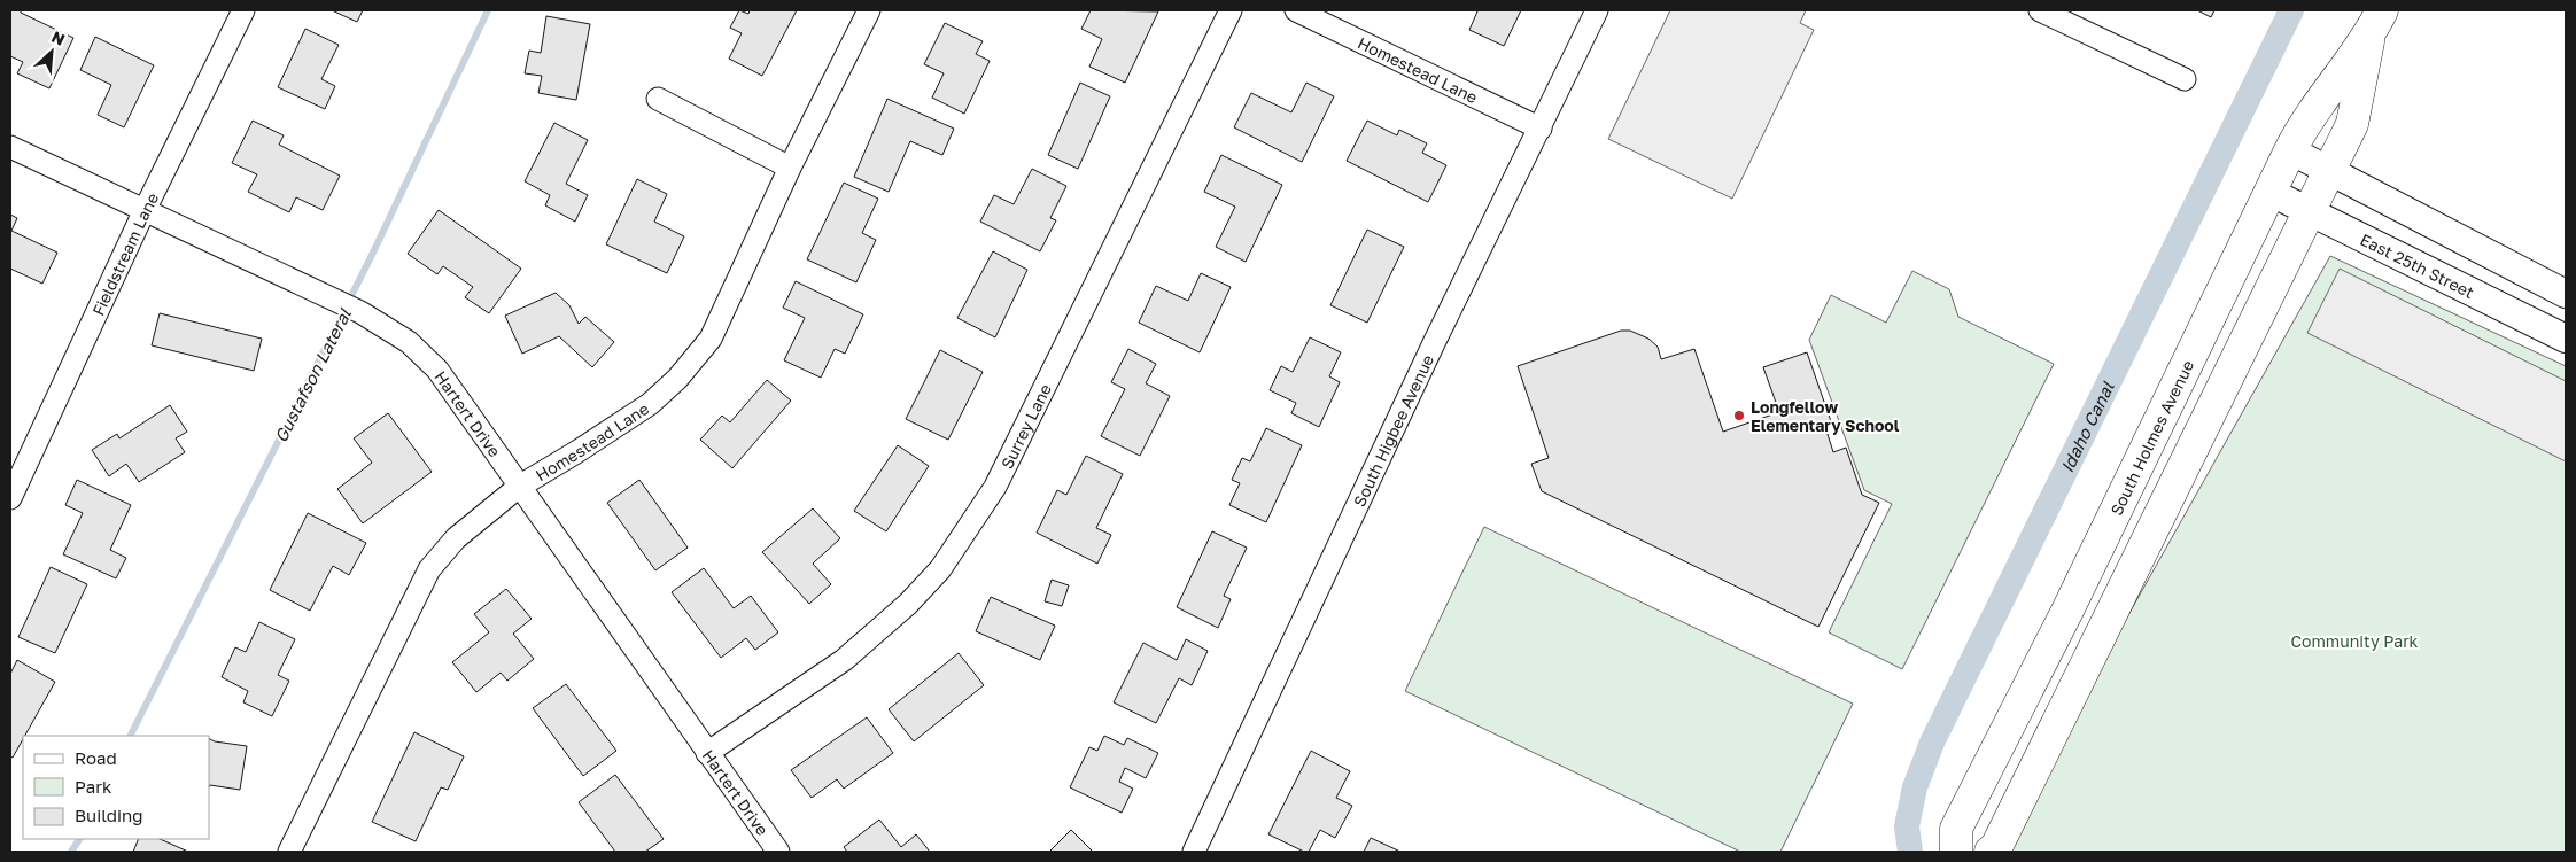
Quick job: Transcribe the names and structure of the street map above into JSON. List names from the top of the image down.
{
  "streets": {
    "main road": ["South Holmes Avenue"],
    "street": [
      "Homestead Lane",
      "Fieldstream Lane",
      "East 25th Street",
      "Hartert Drive",
      "Surrey Lane",
      "South Higbee Avenue"
    ]
  },
  "crossings": [
    ["Homestead Lane", "Hartert Drive"],
    ["Homestead Lane", "South Higbee Avenue"],
    ["Fieldstream Lane", "Hartert Drive"],
    ["East 25th Street", "South Holmes Avenue"],
    ["Hartert Drive", "Surrey Lane"]
  ],
  "water": ["Gustafson Lateral", "Idaho Canal"],
  "parks": ["Community Park"],
  "places": ["Longfellow Elementary School"],
  "legend": ["Road", "Park", "Building"],
  "north": "top right"
}
